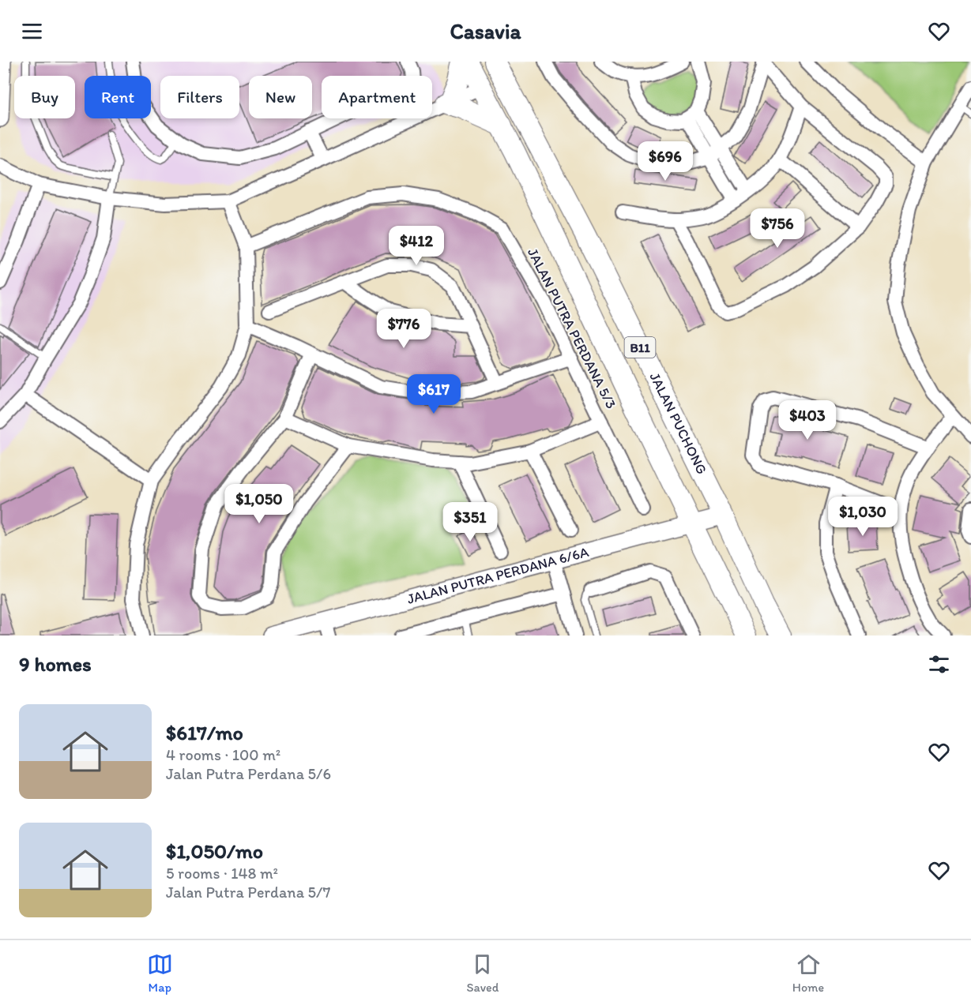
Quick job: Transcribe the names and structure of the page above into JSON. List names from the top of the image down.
{
  "streets": {
    "main road": ["B11", "JALAN PUCHONG"],
    "street": ["JALAN PUTRA PERDANA 5/3", "JALAN PUTRA PERDANA 6/6A"]
  },
  "crossings": [
    ["B11", "JALAN PUTRA PERDANA 6/6A"],
    ["JALAN PUCHONG", "JALAN PUTRA PERDANA 6/6A"]
  ],
  "page": {
    "header": "Casavia",
    "chip": [
      "Buy",
      "Rent",
      "Filters",
      "New",
      "Apartment"
    ],
    "price": [
      "$696",
      "$756",
      "$412",
      "$776",
      "$617",
      "$403",
      "$1,050",
      "$1,030",
      "$351"
    ],
    "heading": "9 homes",
    "list": [
      {
        "name": "$617/mo",
        "note": "4 rooms · 100 m² · Jalan Putra Perdana 5/6"
      },
      {
        "name": "$1,050/mo",
        "note": "5 rooms · 148 m² · Jalan Putra Perdana 5/7"
      }
    ],
    "tabs": ["Map", "Saved", "Home"]
  }
}
